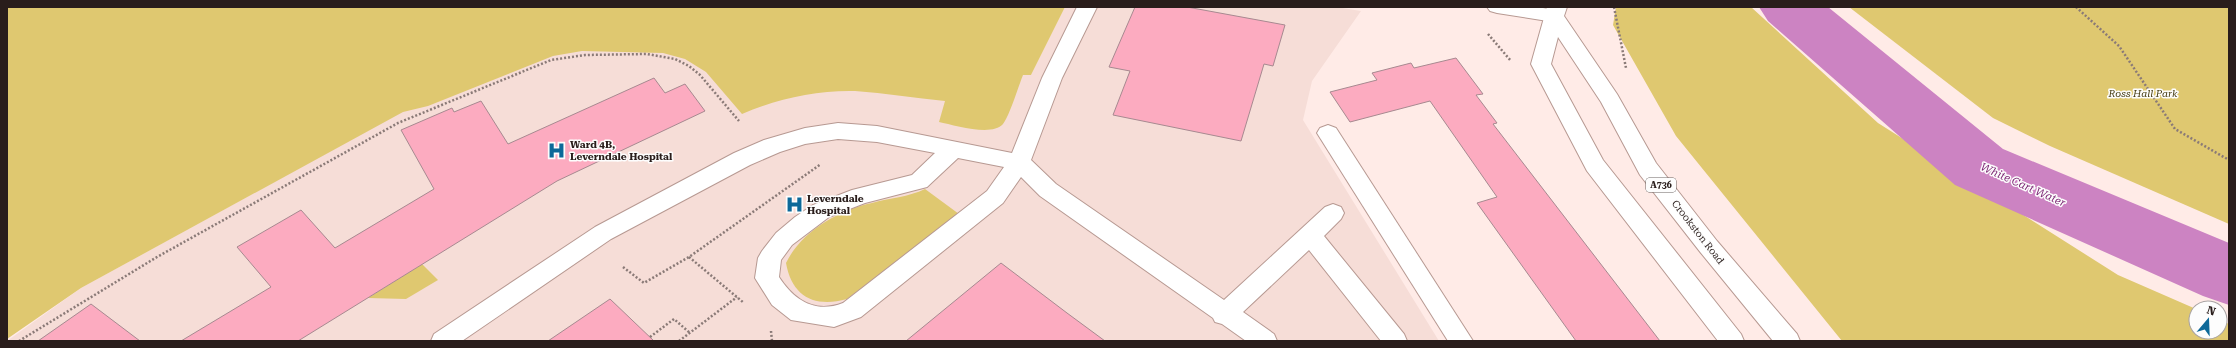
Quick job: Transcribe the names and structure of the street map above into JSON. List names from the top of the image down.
{
  "streets": {
    "main road": ["A736", "Crookston Road"]
  },
  "water": ["White Cart Water"],
  "parks": ["Ross Hall Park"],
  "places": {
    "hospital": ["Ward 4B, Leverndale Hospital", "Leverndale Hospital"]
  },
  "north": "top"
}
